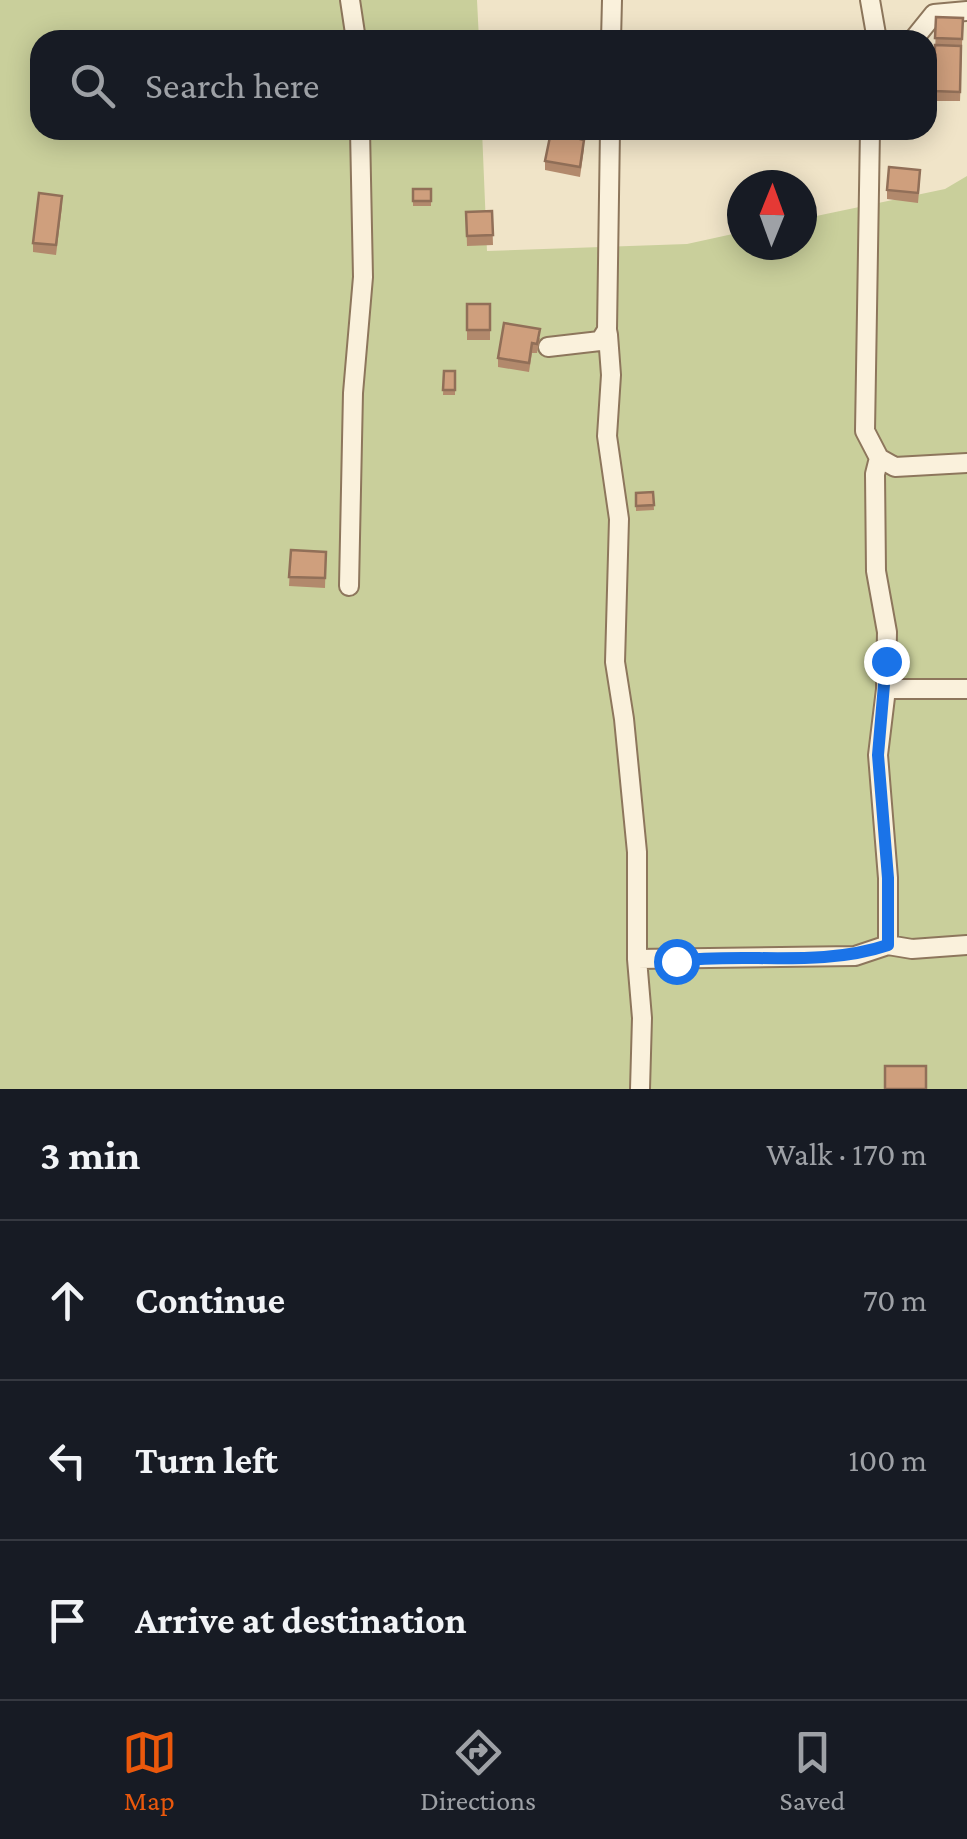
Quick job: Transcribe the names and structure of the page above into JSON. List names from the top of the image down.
{
  "north": "top",
  "page": {
    "search": "Search here",
    "heading": ["3 min", "Walk · 170 m"],
    "list": [
      ["Continue", "70 m"],
      ["Turn left", "100 m"],
      "Arrive at destination"
    ],
    "nav": ["Map", "Directions", "Saved"]
  }
}
